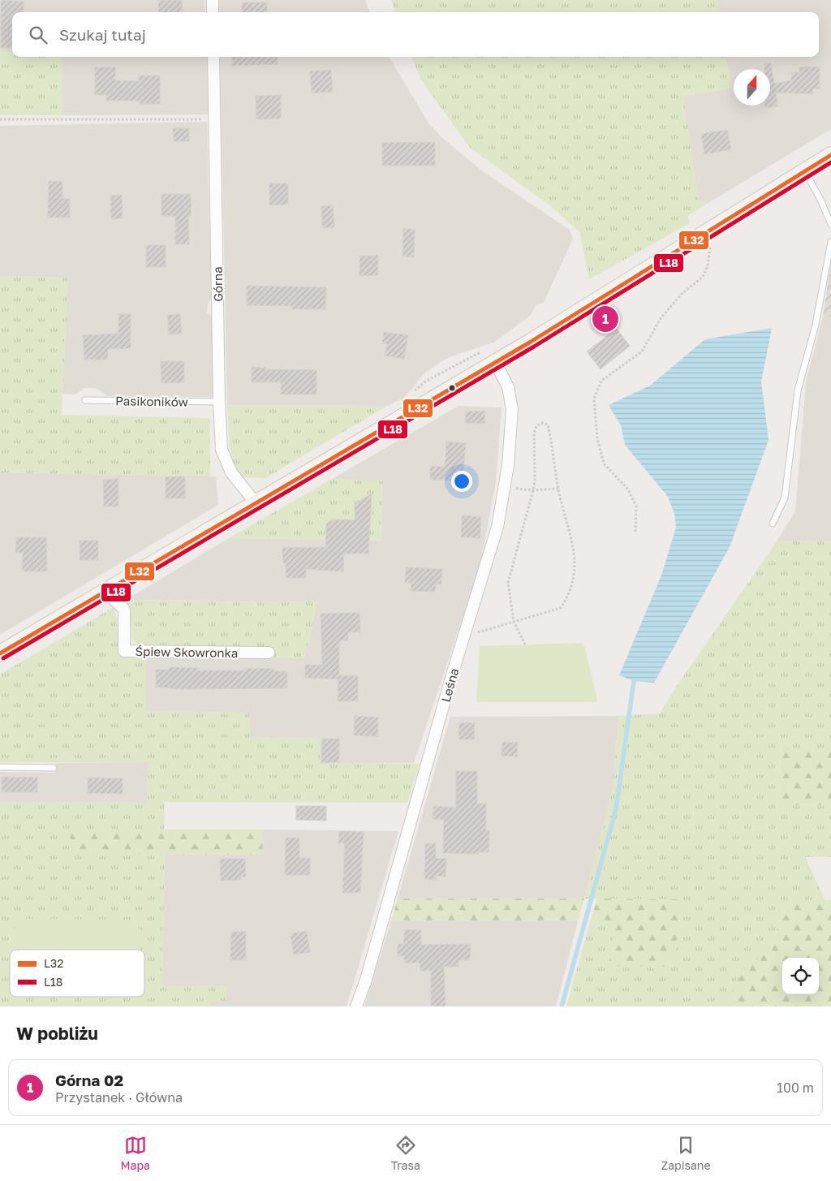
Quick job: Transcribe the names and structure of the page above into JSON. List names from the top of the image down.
{
  "streets": {
    "street": ["Górna", "Śpiew Skowronka", "Leśna"],
    "lane": ["Pasikoników"]
  },
  "crossings": [
    ["Górna", "Pasikoników"]
  ],
  "lines": ["transit line L32", "transit line L18"],
  "legend": ["L32", "L18"],
  "north": "top",
  "page": {
    "search": "Szukaj tutaj",
    "pins": "1",
    "heading": "W pobliżu",
    "list": [
      {
        "mark": "1",
        "name": "Górna 02",
        "note": "Przystanek · Główna",
        "value": "100 m"
      }
    ],
    "nav": ["Mapa", "Trasa", "Zapisane"]
  }
}
